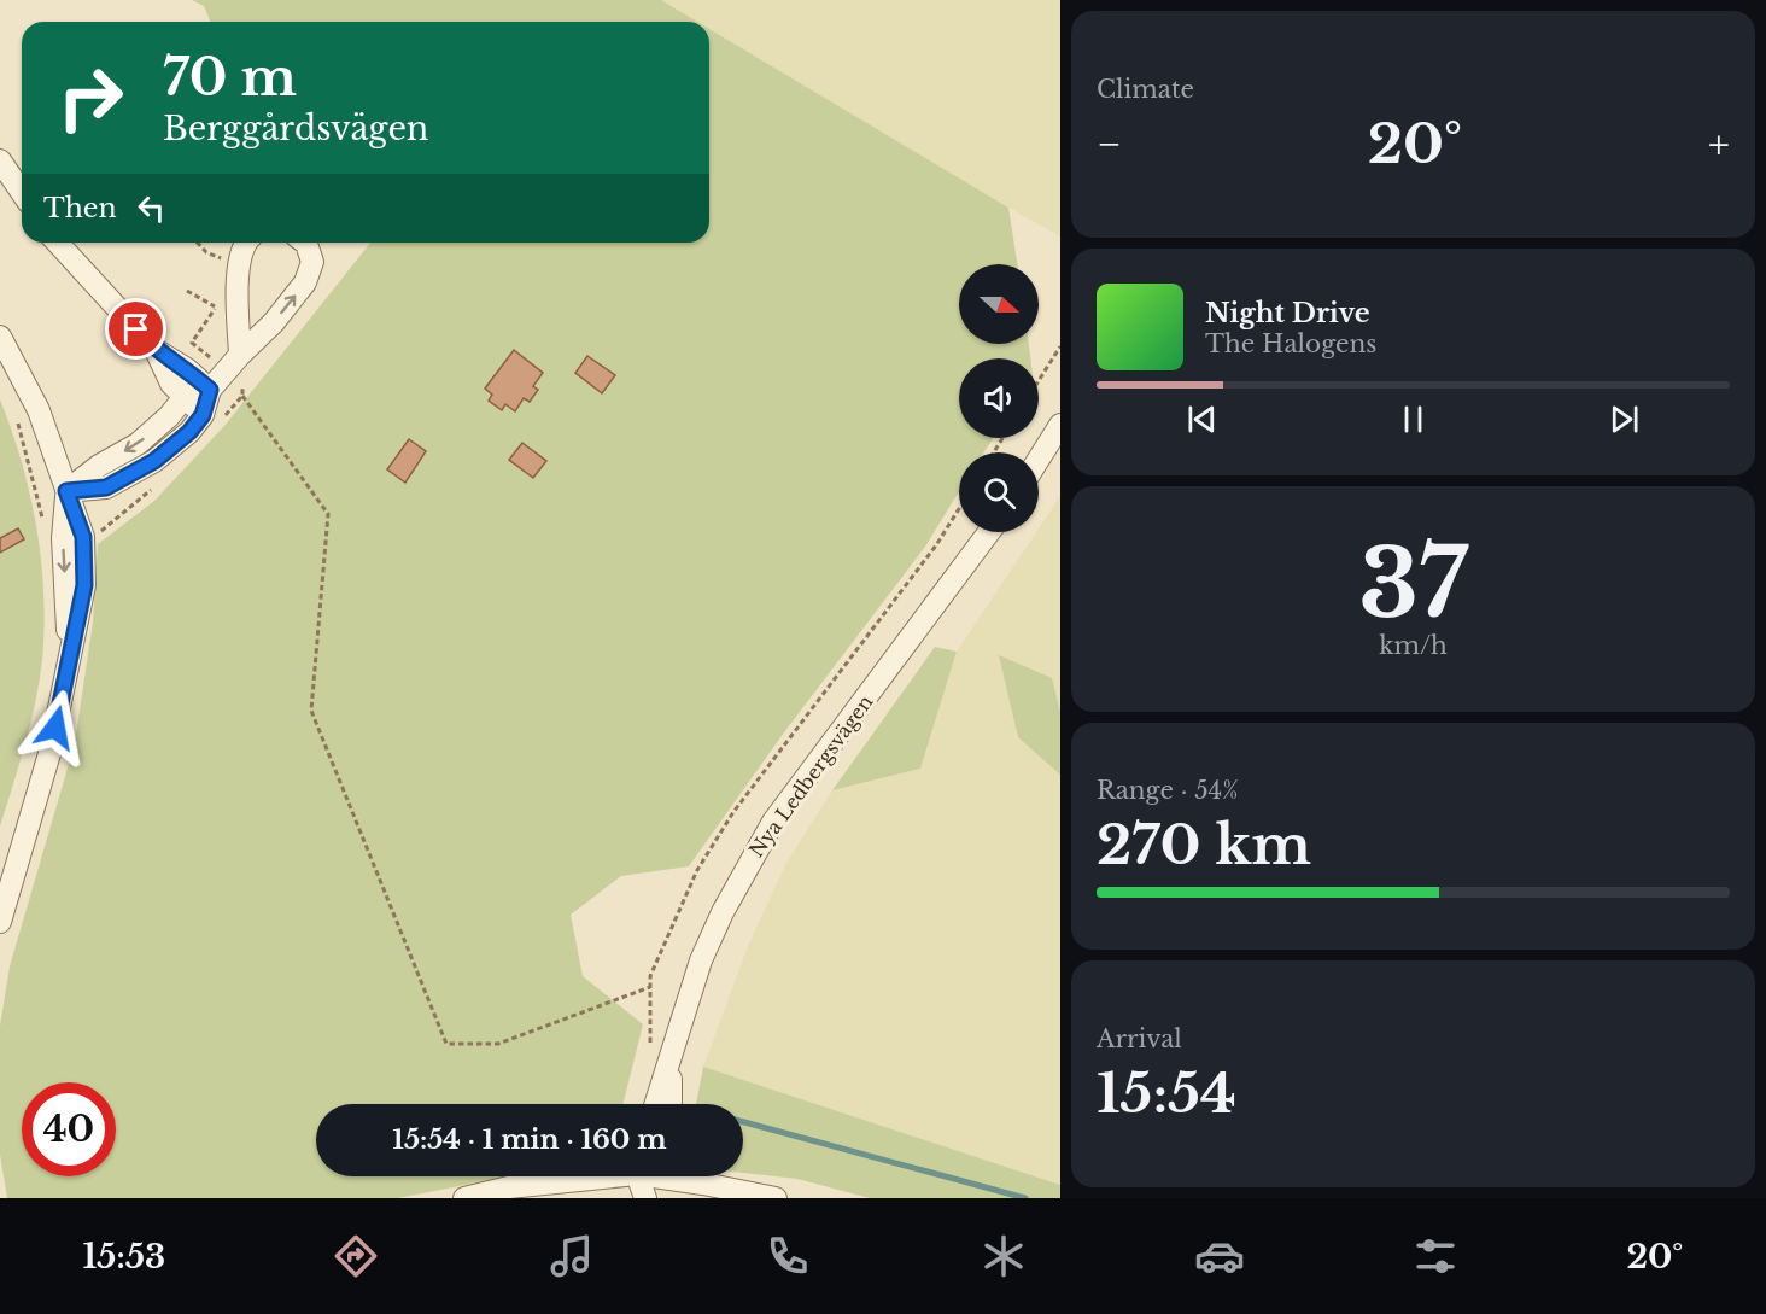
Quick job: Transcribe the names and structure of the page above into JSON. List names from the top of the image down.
{
  "streets": {
    "street": ["Nya Ledbergsvägen"]
  },
  "north": "right",
  "page": {
    "tile": [
      "Climate",
      ["37", "km/h"],
      ["Range · 54%", "270 km"],
      ["Arrival", "15:54"]
    ],
    "turn": ["70 m", "Berggårdsvägen"],
    "heat": ["−", "20°", "+"],
    "then": "Then",
    "song": ["Night Drive", "The Halogens"],
    "limit": "40",
    "trip": "15:54 · 1 min · 160 m",
    "tabs": ["15:53", "20°"]
  }
}
